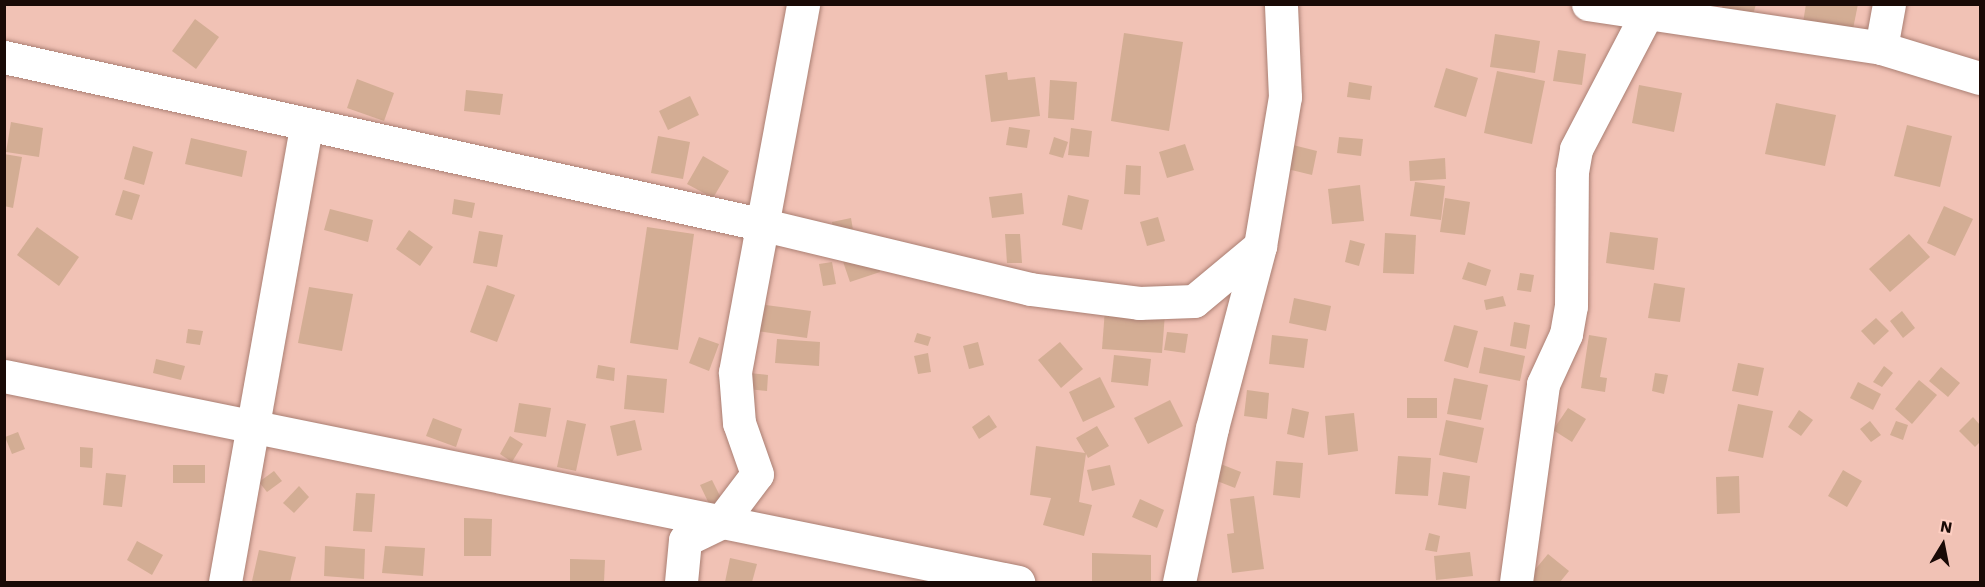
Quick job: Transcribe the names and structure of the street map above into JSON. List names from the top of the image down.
{
  "north": "top"
}
